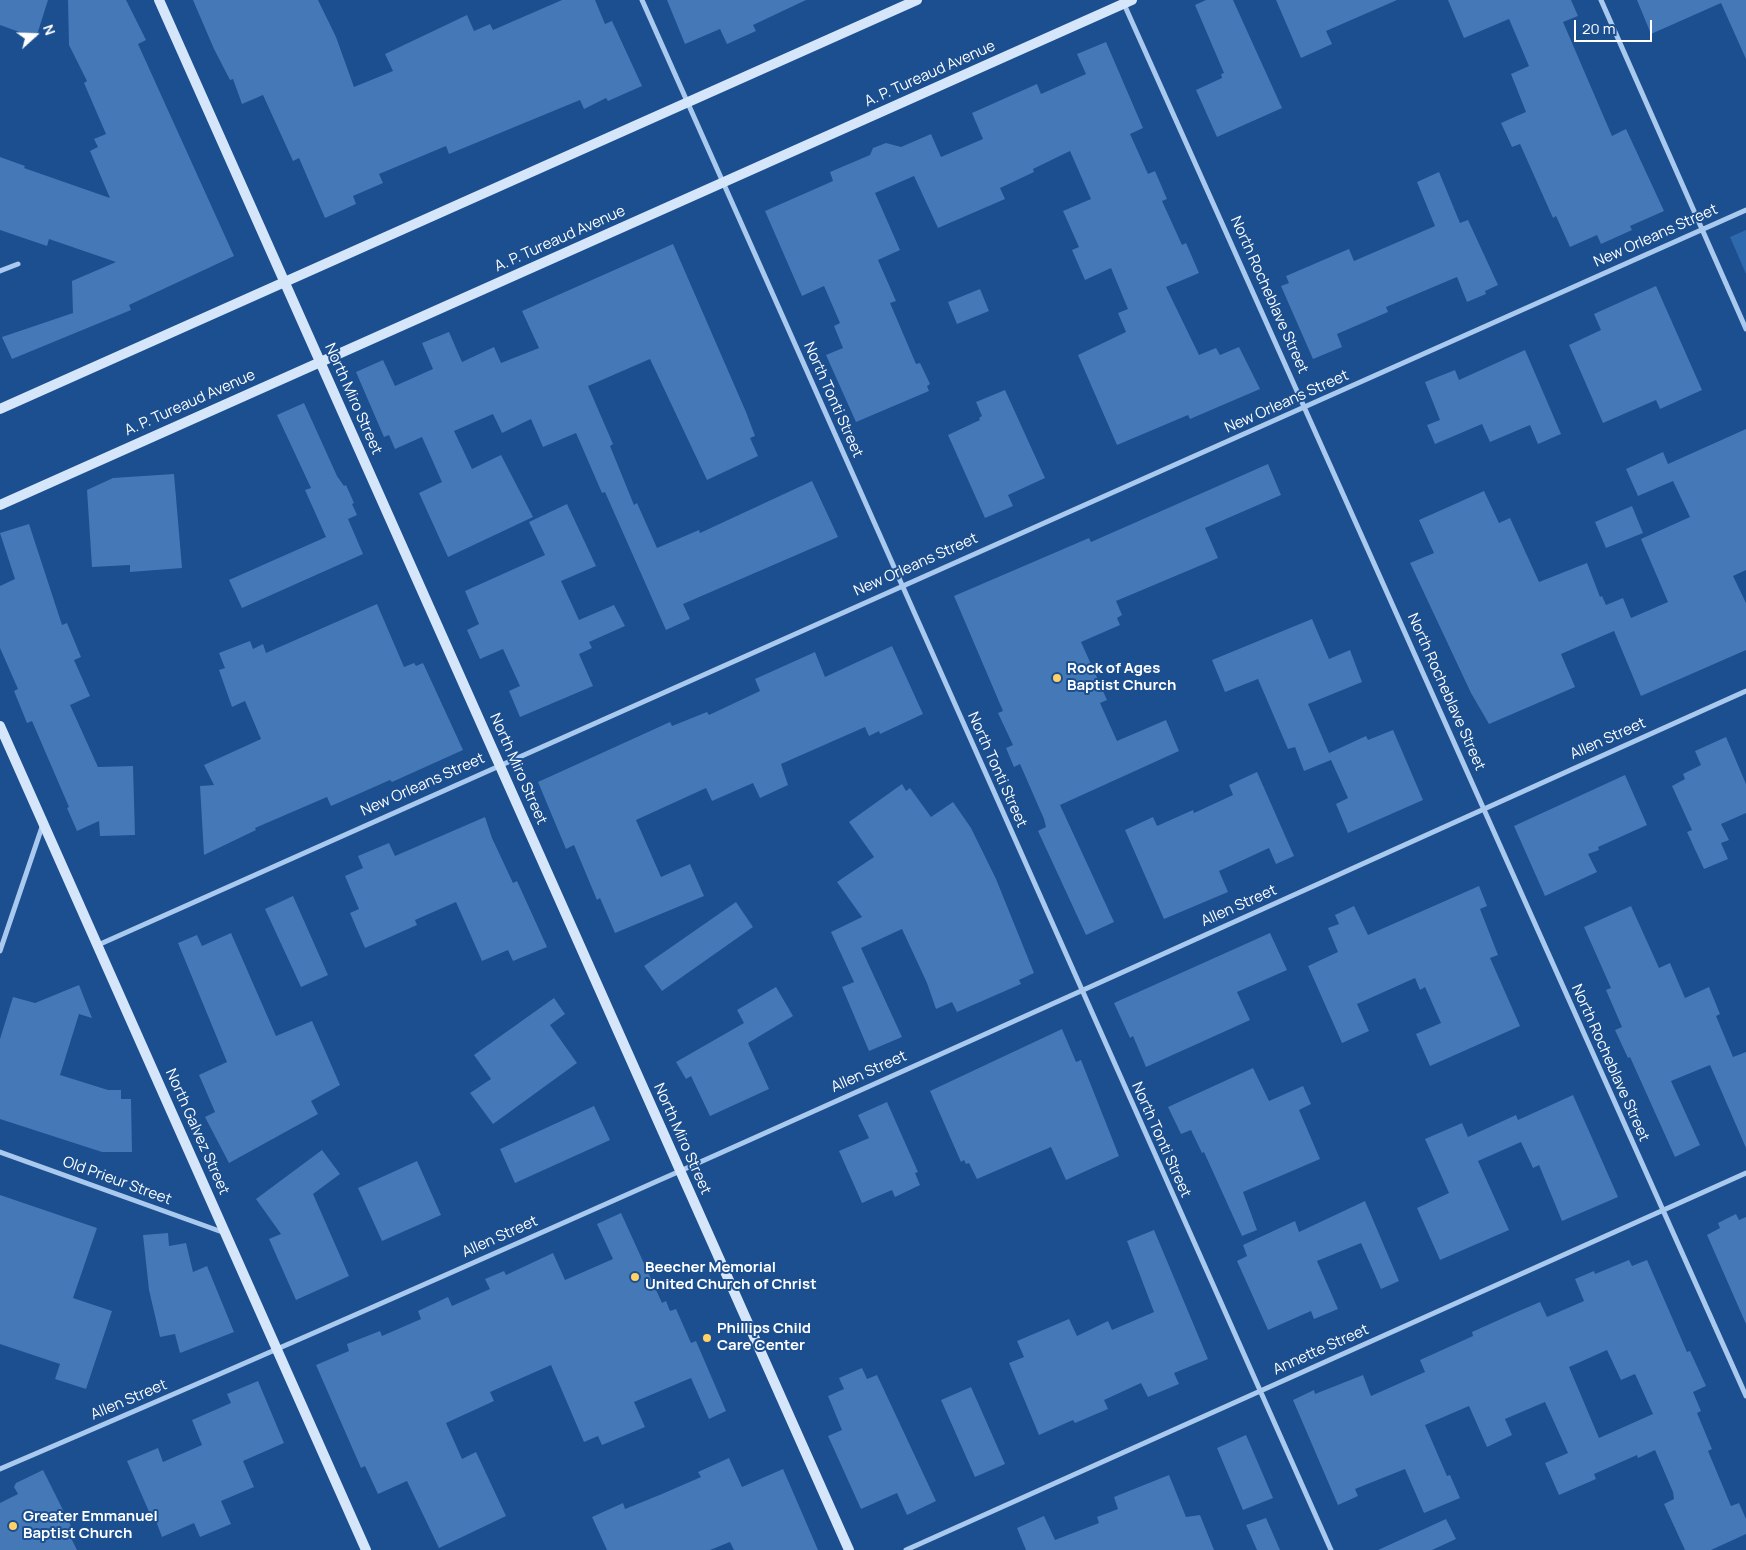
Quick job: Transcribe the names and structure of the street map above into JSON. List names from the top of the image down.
{
  "streets": {
    "street": [
      "A. P. Tureaud Avenue",
      "New Orleans Street",
      "North Rocheblave Street",
      "North Miro Street",
      "North Tonti Street",
      "Allen Street",
      "North Galvez Street",
      "Old Prieur Street",
      "Annette Street"
    ]
  },
  "crossings": [
    ["A. P. Tureaud Avenue", "North Rocheblave Street"],
    ["A. P. Tureaud Avenue", "North Miro Street"],
    ["A. P. Tureaud Avenue", "North Tonti Street"],
    ["New Orleans Street", "North Rocheblave Street"],
    ["New Orleans Street", "North Miro Street"],
    ["New Orleans Street", "North Tonti Street"],
    ["New Orleans Street", "North Galvez Street"],
    ["North Rocheblave Street", "Allen Street"],
    ["North Rocheblave Street", "Annette Street"],
    ["North Miro Street", "Allen Street"],
    ["North Tonti Street", "Allen Street"],
    ["North Tonti Street", "Annette Street"],
    ["Allen Street", "North Galvez Street"],
    ["North Galvez Street", "Old Prieur Street"]
  ],
  "places": [
    "Rock of Ages Baptist Church",
    "Beecher Memorial United Church of Christ",
    "Phillips Child Care Center",
    "Greater Emmanuel Baptist Church"
  ],
  "scale_bar": "20 m",
  "north": "right"
}
